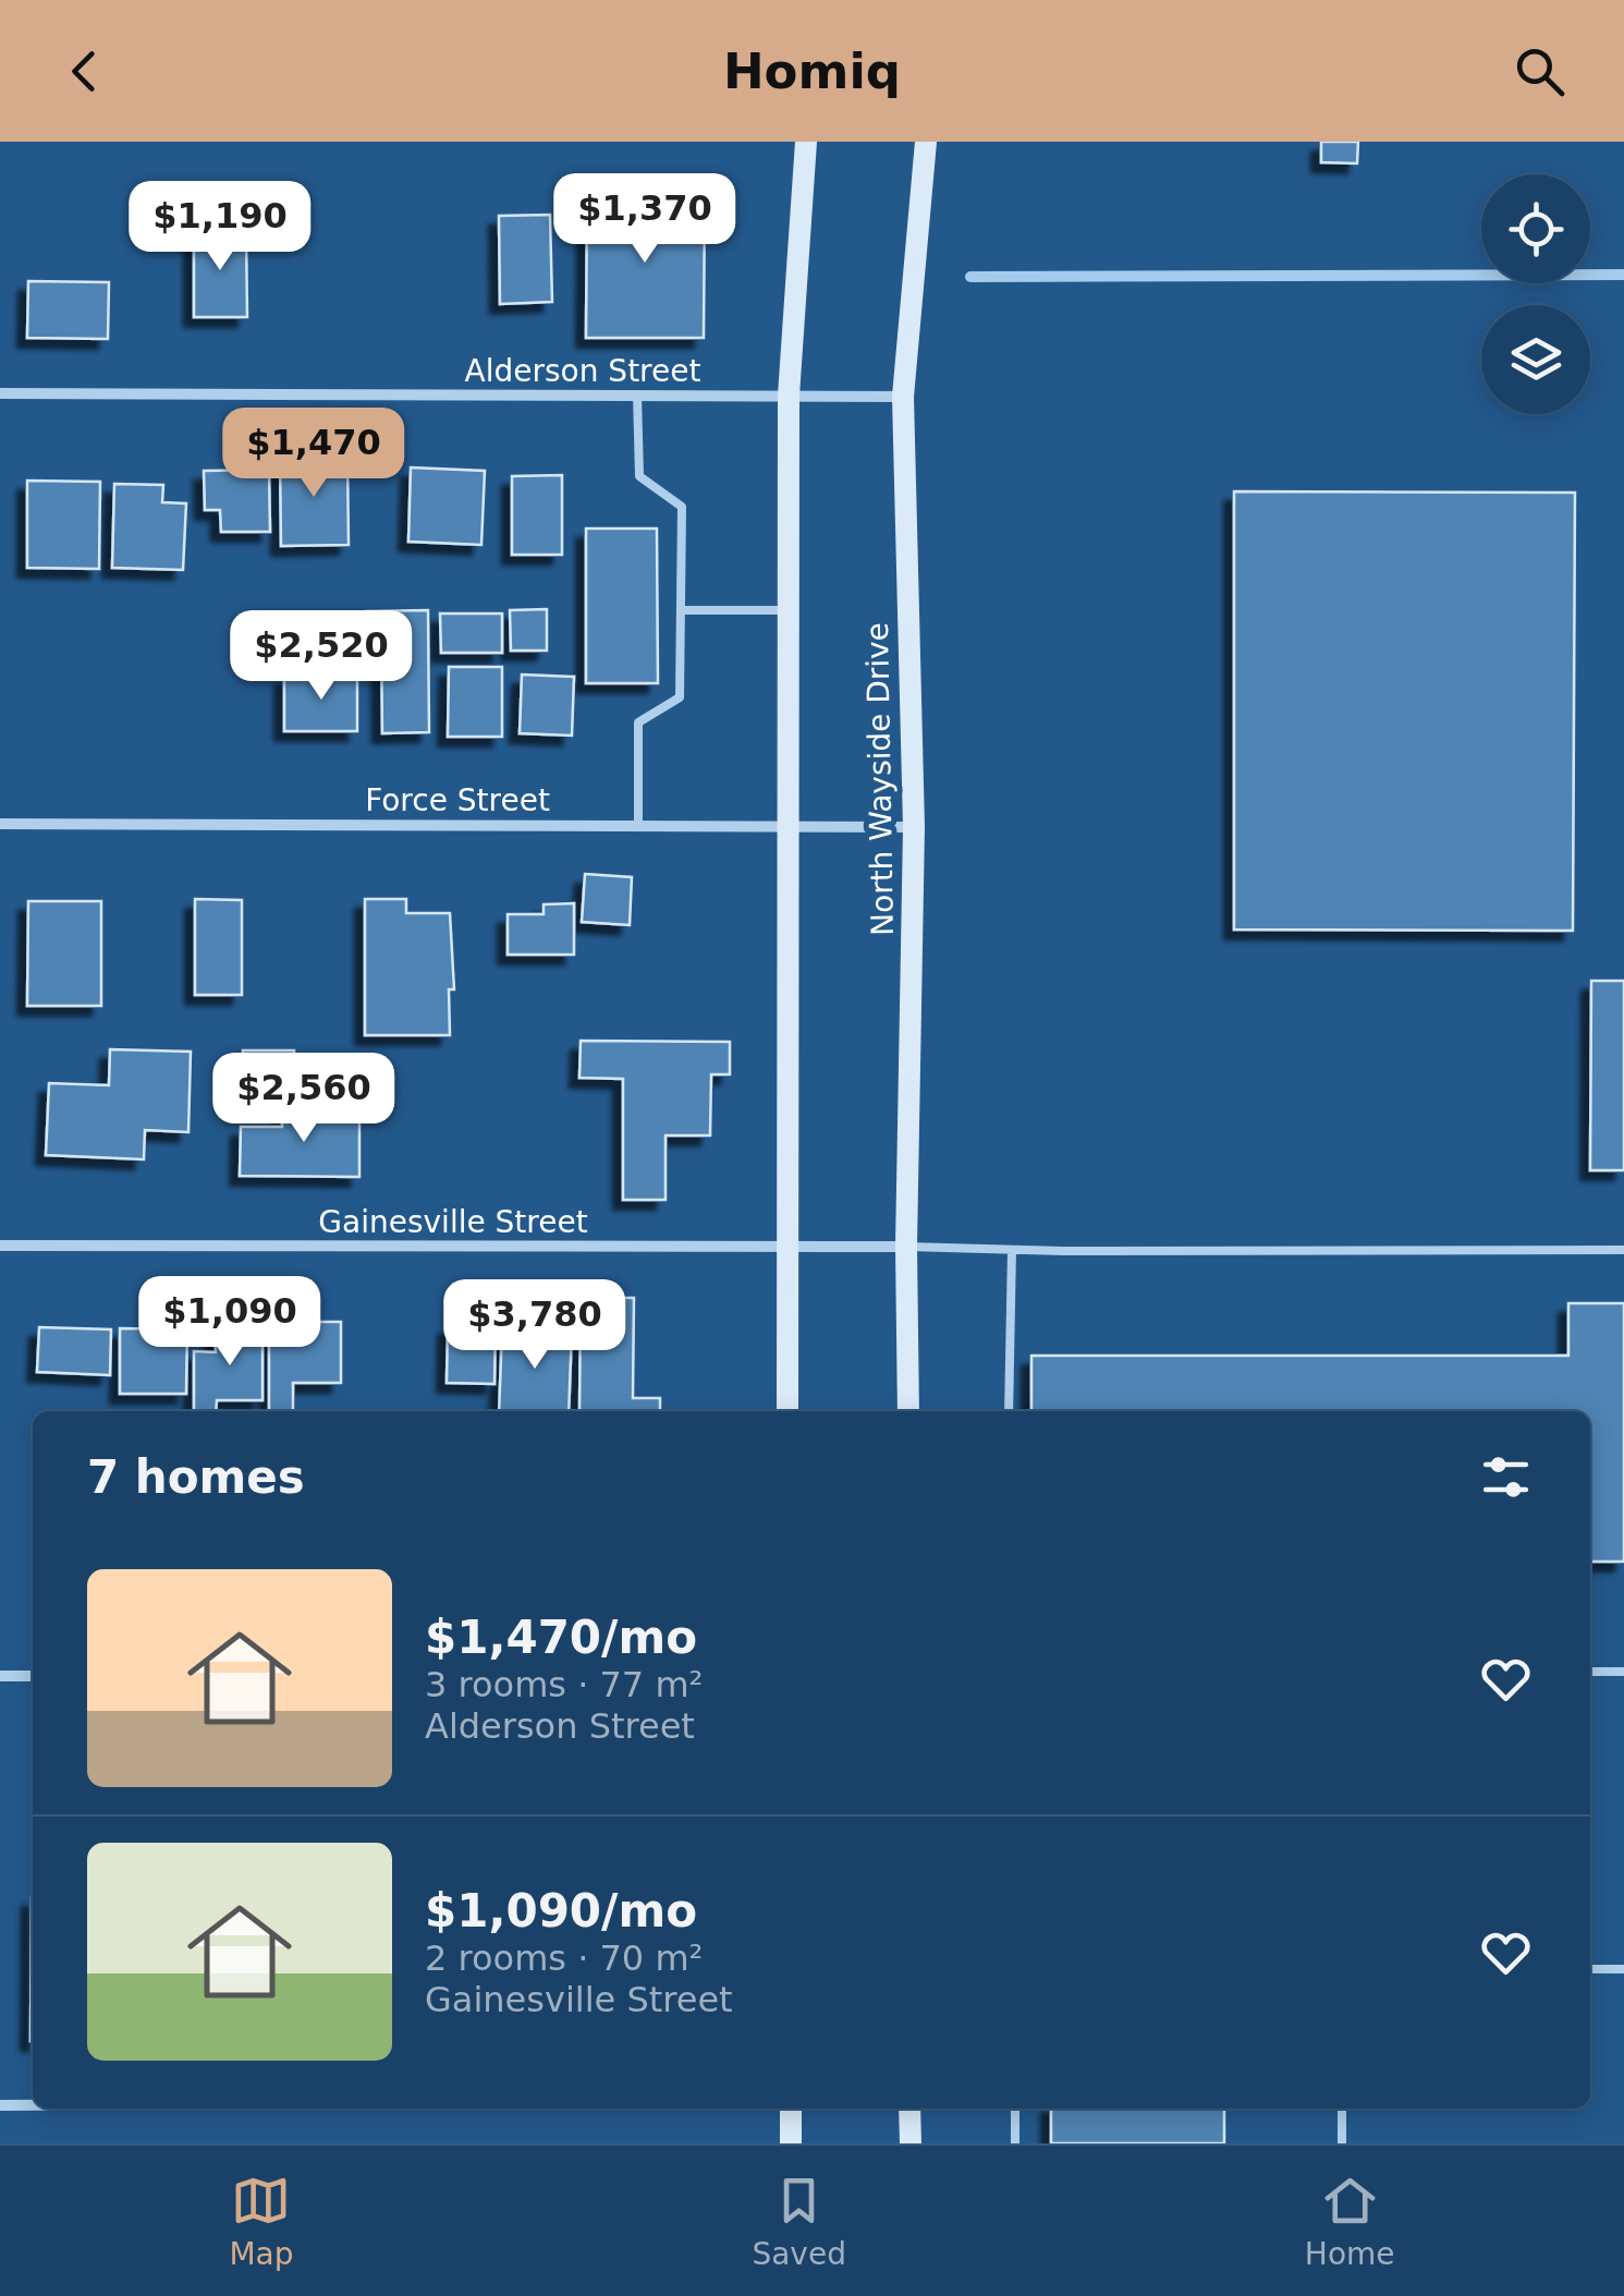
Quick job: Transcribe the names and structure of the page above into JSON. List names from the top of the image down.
{
  "streets": {
    "main road": ["North Wayside Drive"],
    "street": ["Alderson Street", "Force Street", "Gainesville Street"]
  },
  "crossings": [
    ["Alderson Street", "North Wayside Drive"],
    ["North Wayside Drive", "Force Street"],
    ["North Wayside Drive", "Gainesville Street"]
  ],
  "page": {
    "header": "Homiq",
    "price": [
      "$1,370",
      "$1,190",
      "$1,470",
      "$2,520",
      "$2,560",
      "$1,090",
      "$3,780"
    ],
    "heading": "7 homes",
    "list": [
      {
        "name": "$1,470/mo",
        "note": "3 rooms · 77 m² · Alderson Street"
      },
      {
        "name": "$1,090/mo",
        "note": "2 rooms · 70 m² · Gainesville Street"
      }
    ],
    "tabs": ["Map", "Saved", "Home"]
  }
}
